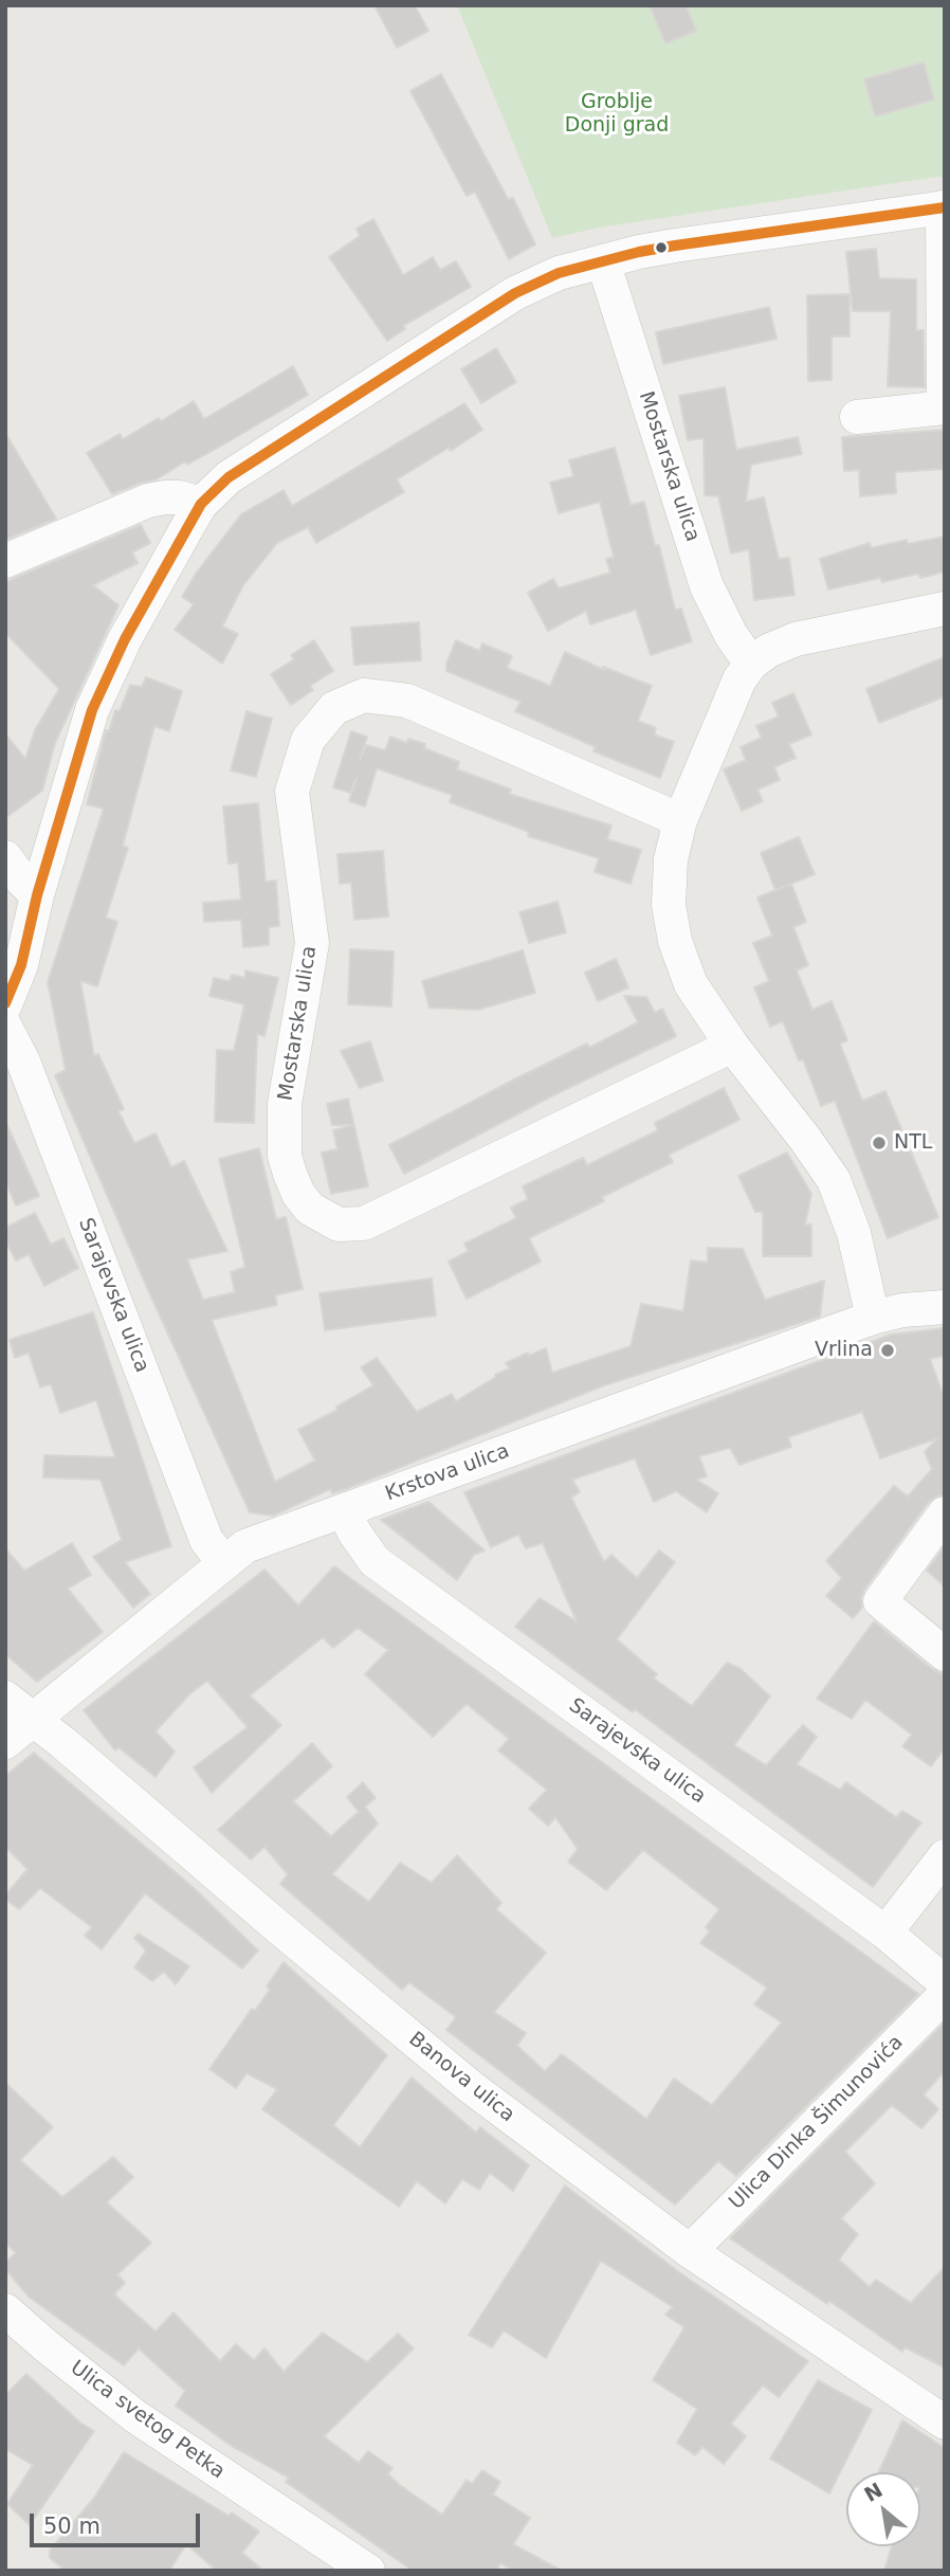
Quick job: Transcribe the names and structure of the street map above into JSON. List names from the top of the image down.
{
  "streets": {
    "street": [
      "Mostarska ulica",
      "Sarajevska ulica",
      "Krstova ulica",
      "Banova ulica",
      "Ulica Dinka Šimunovića",
      "Ulica svetog Petka"
    ]
  },
  "crossings": [
    ["Sarajevska ulica", "Krstova ulica"],
    ["Krstova ulica", "Banova ulica"],
    ["Banova ulica", "Ulica Dinka Šimunovića"]
  ],
  "parks": ["Groblje Donji grad"],
  "places": ["NTL", "Vrlina"],
  "scale_bar": "50 m",
  "north": "top left"
}
